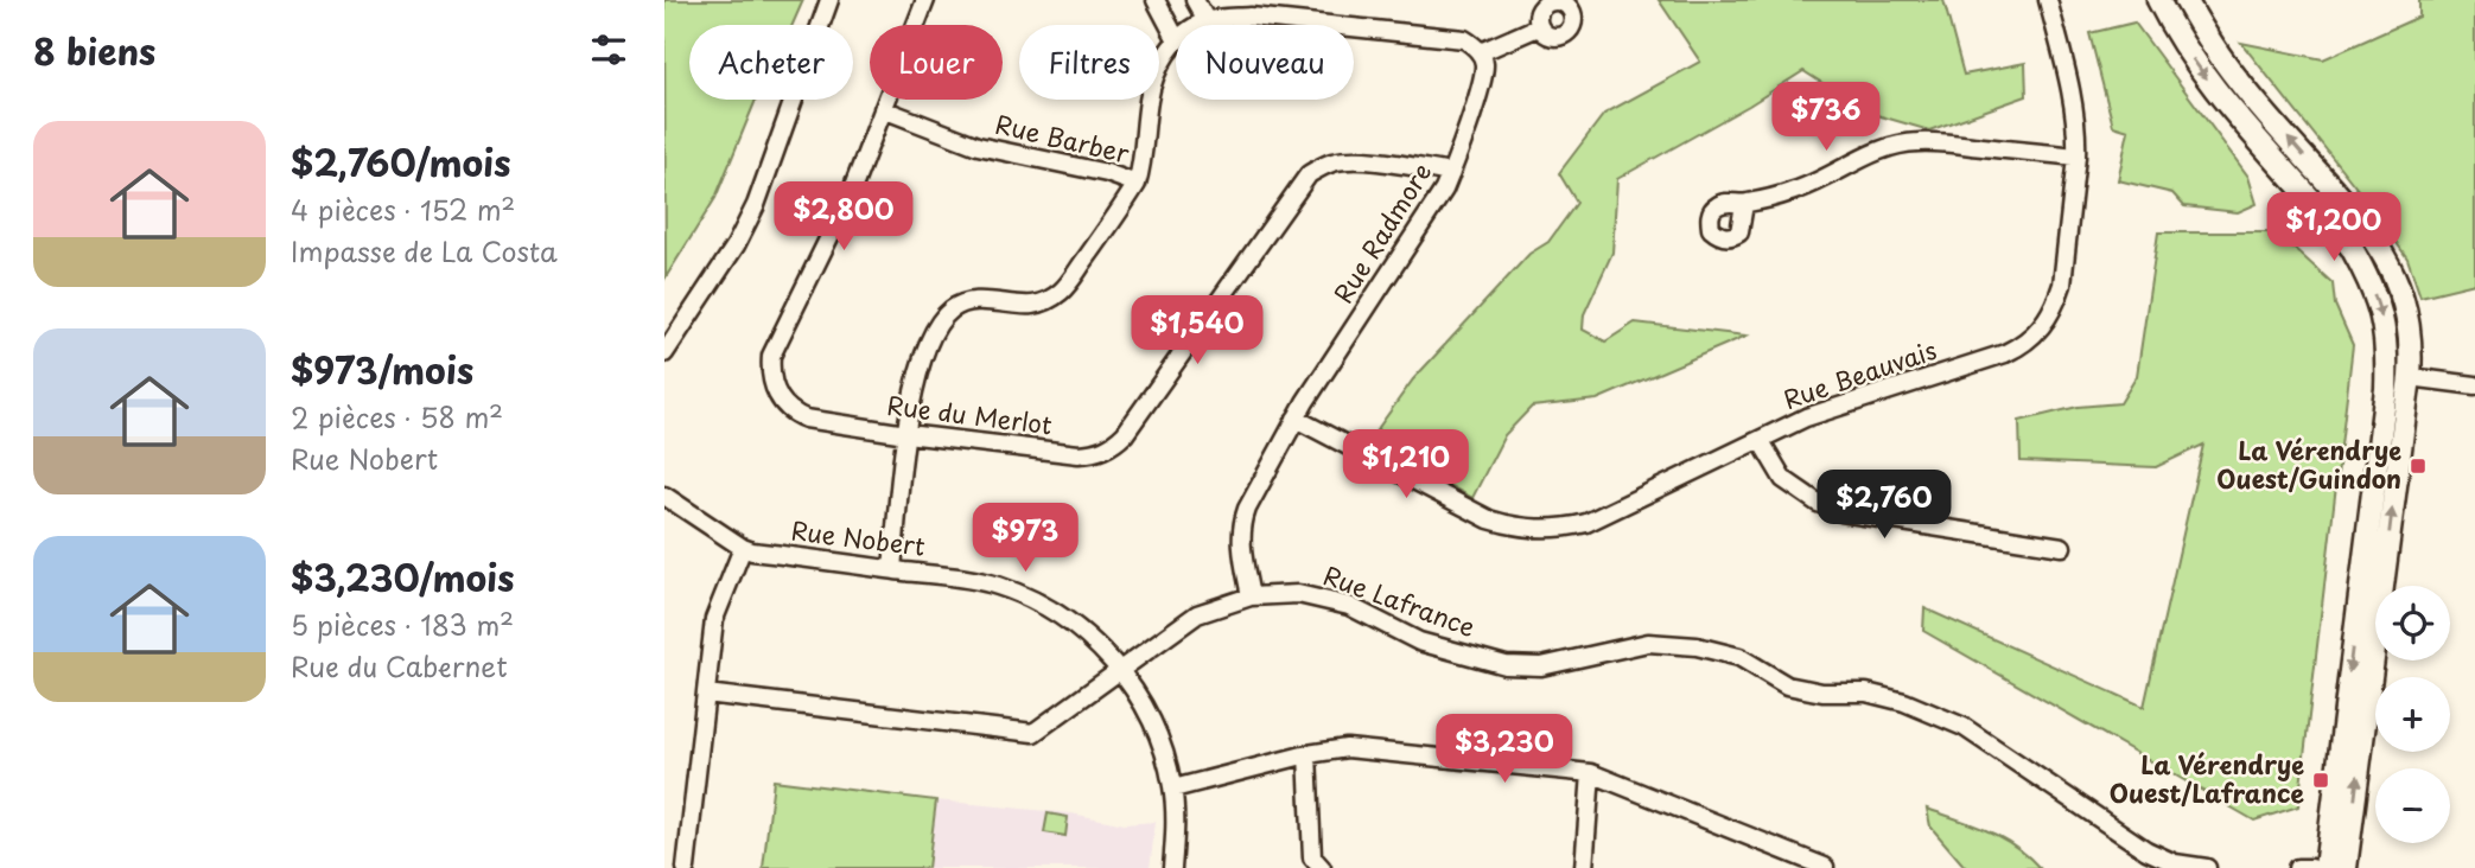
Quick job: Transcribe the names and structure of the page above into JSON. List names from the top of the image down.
{
  "streets": {
    "street": [
      "Rue Barber",
      "Rue Radmore",
      "Rue Beauvais",
      "Rue du Merlot",
      "Rue Nobert",
      "Rue Lafrance"
    ]
  },
  "crossings": [
    ["Rue Barber", "Rue du Merlot"],
    ["Rue Radmore", "Rue Beauvais"],
    ["Rue Radmore", "Rue du Merlot"],
    ["Rue Radmore", "Rue Lafrance"],
    ["Rue Nobert", "Rue Lafrance"]
  ],
  "places": {
    "transit": ["La Vérendrye Ouest/Guindon", "La Vérendrye Ouest/Lafrance"]
  },
  "page": {
    "heading": "8 biens",
    "chip": [
      "Acheter",
      "Louer",
      "Filtres",
      "Nouveau"
    ],
    "price": [
      "$736",
      "$2,800",
      "$1,200",
      "$1,540",
      "$1,210",
      "$2,760",
      "$973",
      "$3,230"
    ],
    "list": [
      {
        "name": "$2,760/mois",
        "note": "4 pièces · 152 m² · Impasse de La Costa"
      },
      {
        "name": "$973/mois",
        "note": "2 pièces · 58 m² · Rue Nobert"
      },
      {
        "name": "$3,230/mois",
        "note": "5 pièces · 183 m² · Rue du Cabernet"
      }
    ],
    "map_buttons": ["+", "−"]
  }
}
